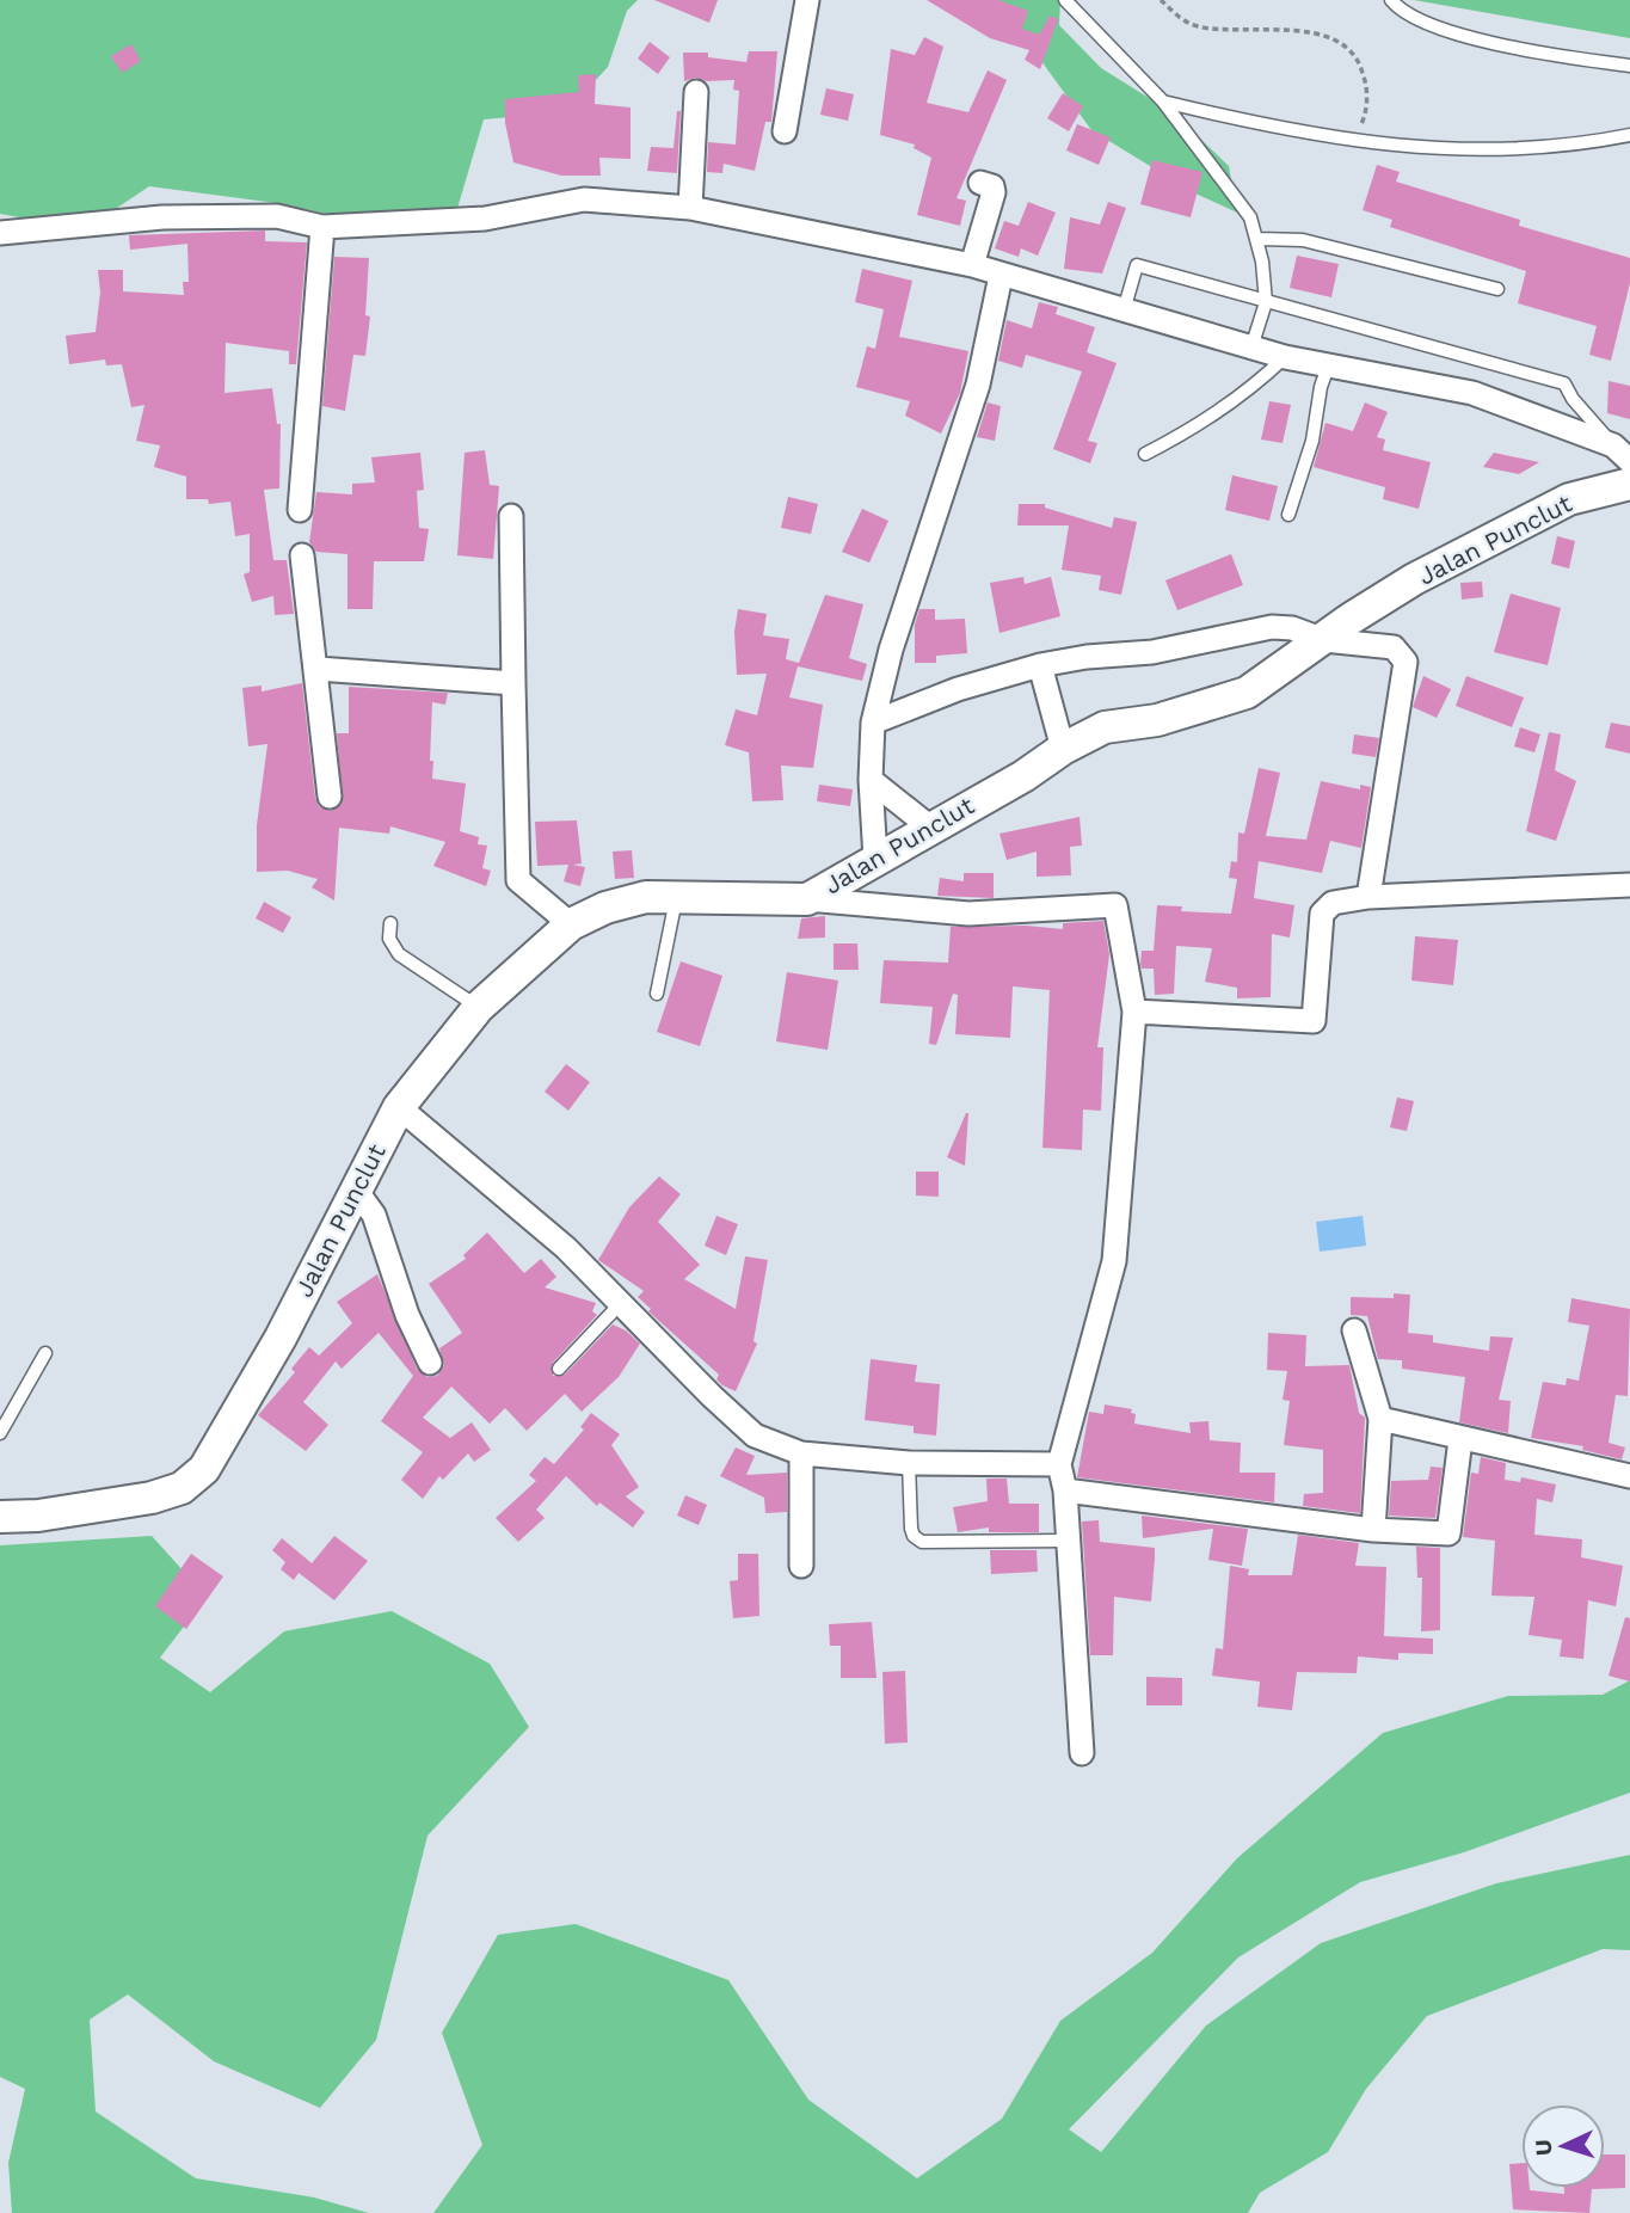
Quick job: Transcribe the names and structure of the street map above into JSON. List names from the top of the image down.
{
  "streets": {
    "main road": ["Jalan Punclut"]
  },
  "north": "left"
}
